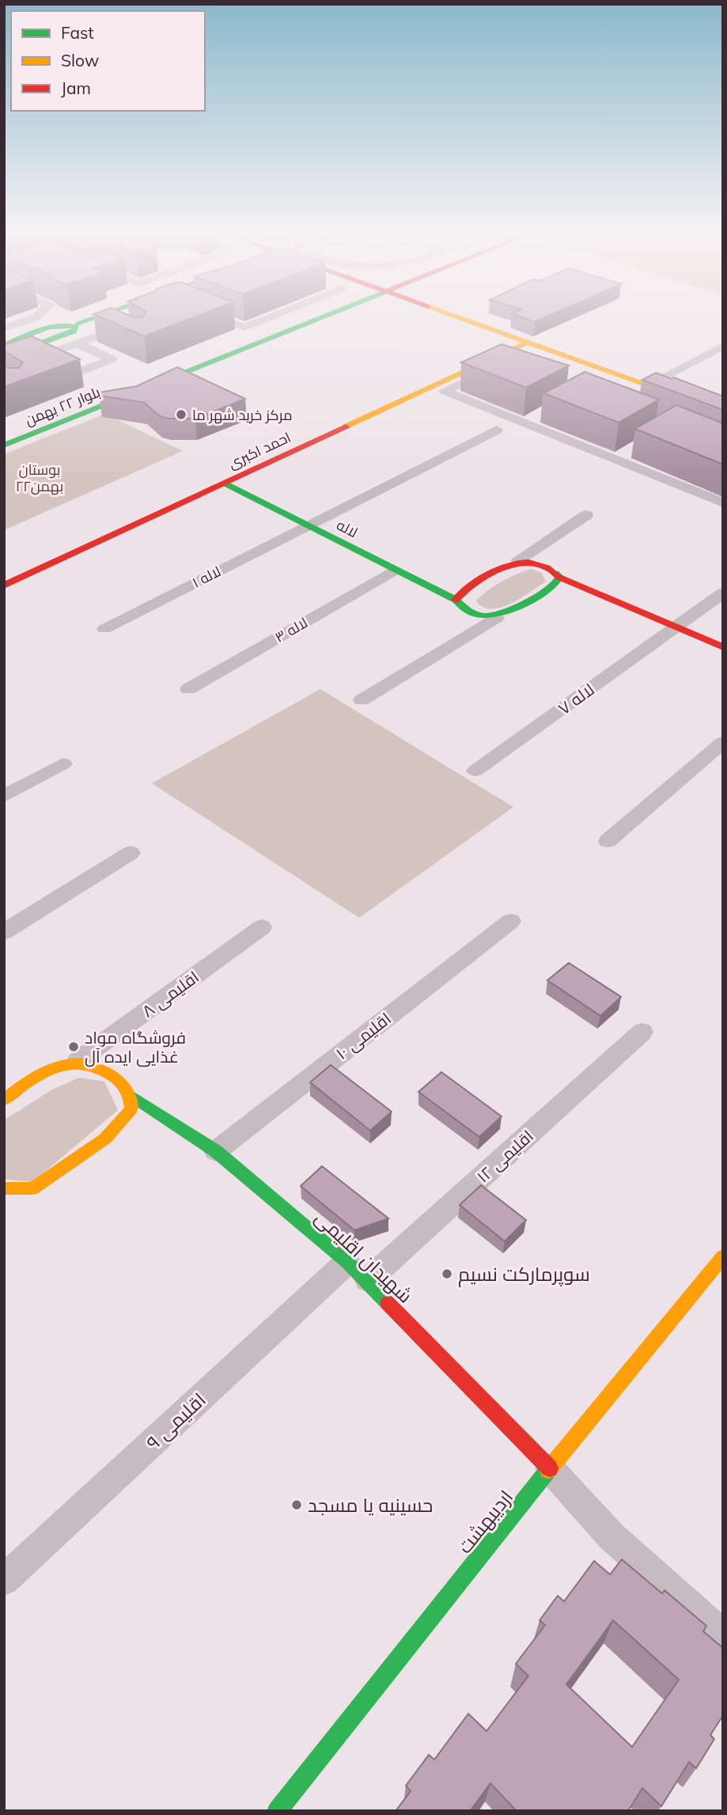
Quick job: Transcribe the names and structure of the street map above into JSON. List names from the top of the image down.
{
  "streets": {
    "street": [
      "بلوار ۲۲ بهمن",
      "احمد اکبری",
      "لاله",
      "لاله ۱",
      "لاله ۳",
      "لاله ۷",
      "اقلیمی ۸",
      "اقلیمی ۱۰",
      "اقلیمی ۱۲",
      "شهیدان اقلیمی",
      "اقلیمی ۹",
      "اردیبهشت"
    ]
  },
  "crossings": [
    ["احمد اکبری", "لاله"],
    ["لاله", "لاله ۱"],
    ["لاله", "لاله ۳"],
    ["اقلیمی ۸", "شهیدان اقلیمی"],
    ["اقلیمی ۱۰", "شهیدان اقلیمی"],
    ["اقلیمی ۱۲", "شهیدان اقلیمی"],
    ["اقلیمی ۱۲", "اقلیمی ۹"],
    ["شهیدان اقلیمی", "اقلیمی ۹"],
    ["شهیدان اقلیمی", "اردیبهشت"]
  ],
  "parks": ["بوستان ۲۲بهمن"],
  "places": [
    "مرکز خرید شهر ما",
    "فروشگاه مواد غذایی ایده آل",
    "سوپرمارکت نسیم",
    "حسینیه یا مسجد"
  ],
  "legend": ["Fast", "Slow", "Jam"]
}
